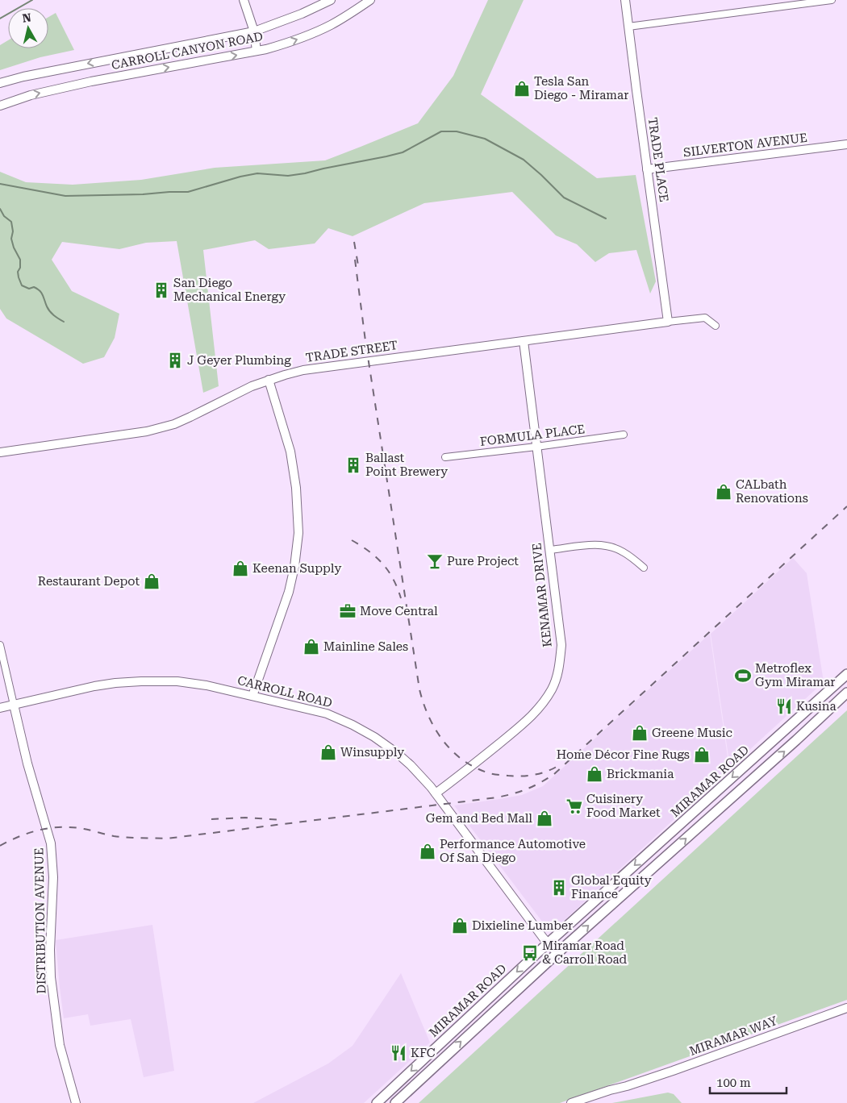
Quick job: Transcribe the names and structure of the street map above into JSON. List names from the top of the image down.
{
  "streets": {
    "main road": ["MIRAMAR ROAD"],
    "street": [
      "CARROLL CANYON ROAD",
      "SILVERTON AVENUE",
      "TRADE PLACE",
      "TRADE STREET",
      "FORMULA PLACE",
      "KENAMAR DRIVE",
      "CARROLL ROAD",
      "DISTRIBUTION AVENUE",
      "MIRAMAR WAY"
    ]
  },
  "crossings": [
    ["SILVERTON AVENUE", "TRADE PLACE"],
    ["TRADE PLACE", "TRADE STREET"],
    ["TRADE STREET", "KENAMAR DRIVE"],
    ["FORMULA PLACE", "KENAMAR DRIVE"],
    ["KENAMAR DRIVE", "CARROLL ROAD"],
    ["CARROLL ROAD", "MIRAMAR ROAD"],
    ["CARROLL ROAD", "DISTRIBUTION AVENUE"]
  ],
  "places": {
    "shop": [
      "Tesla San Diego - Miramar",
      "CALbath Renovations",
      "Keenan Supply",
      "Restaurant Depot",
      "Mainline Sales",
      "Greene Music",
      "Winsupply",
      "Home Décor Fine Rugs",
      "Brickmania",
      "Gem and Bed Mall",
      "Performance Automotive Of San Diego",
      "Dixieline Lumber"
    ],
    "building": [
      "San Diego Mechanical Energy",
      "J Geyer Plumbing",
      "Ballast Point Brewery",
      "Global Equity Finance"
    ],
    "bar": ["Pure Project"],
    "office": ["Move Central"],
    "sports": ["Metroflex Gym Miramar"],
    "restaurant": ["Kusina", "KFC"],
    "supermarket": ["Cuisinery Food Market"],
    "bus stop": ["Miramar Road & Carroll Road"]
  },
  "scale_bar": "100 m",
  "north": "top"
}
